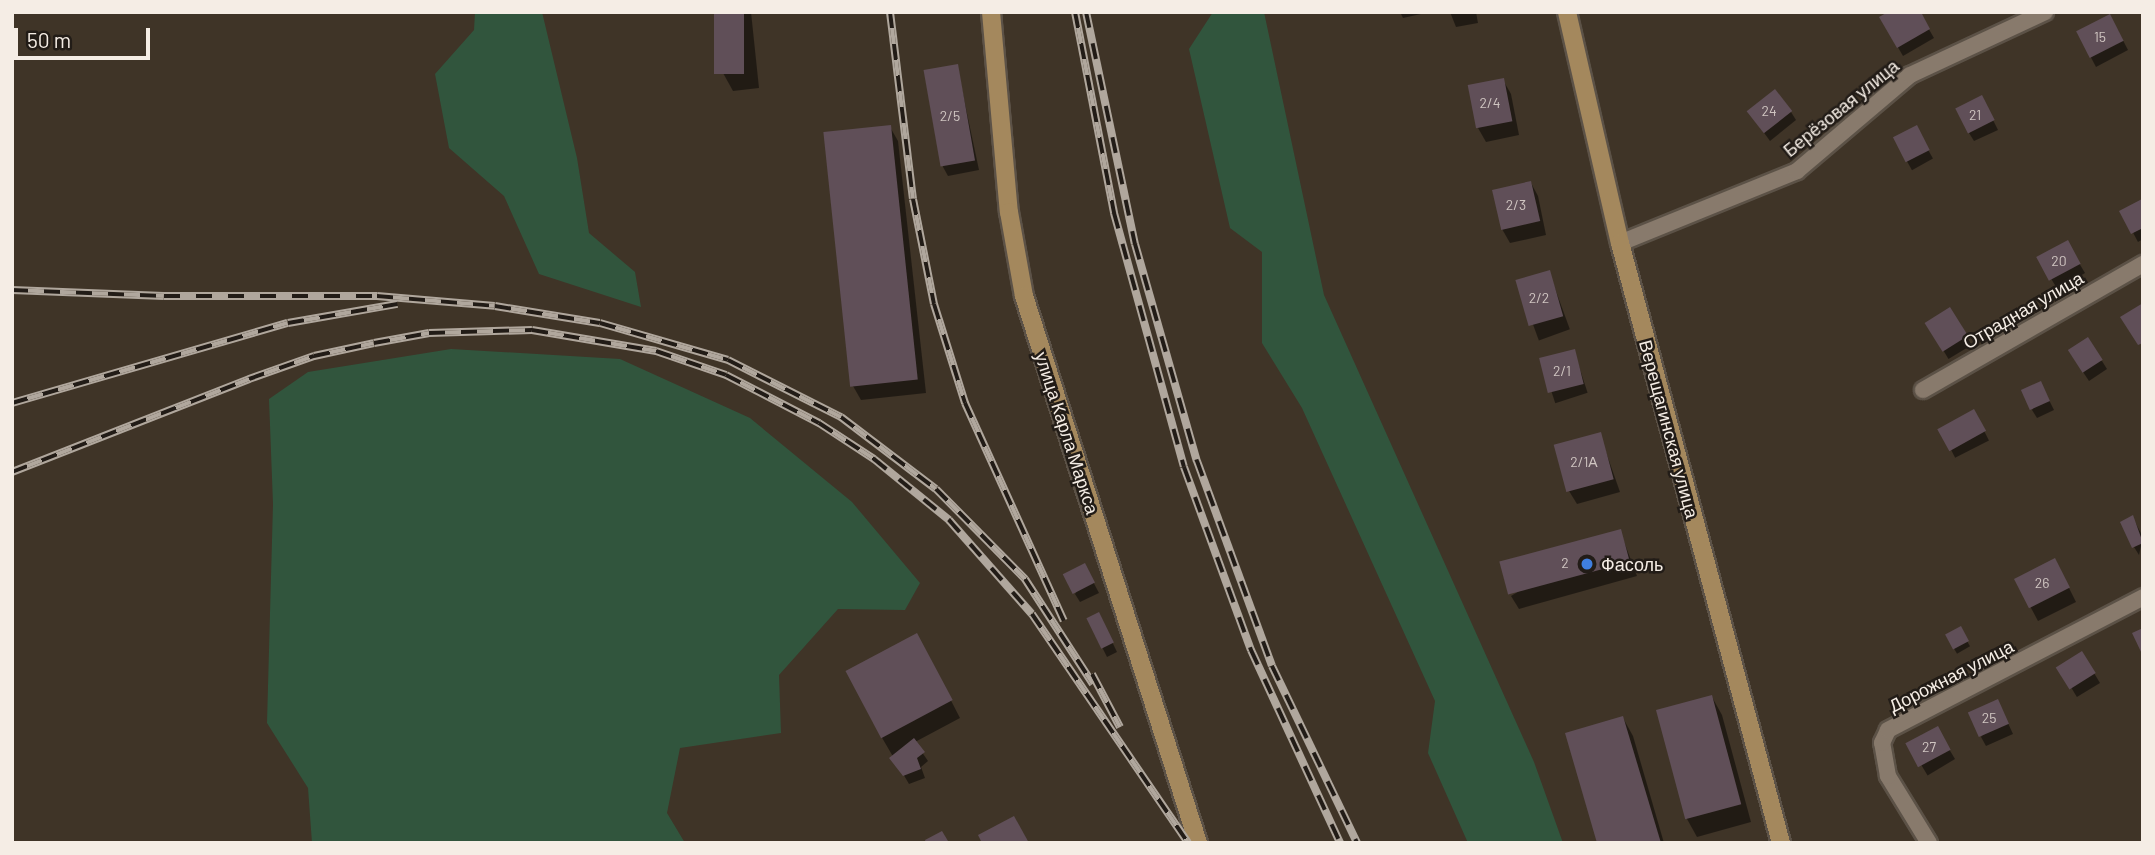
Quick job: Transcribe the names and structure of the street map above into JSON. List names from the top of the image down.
{
  "streets": {
    "main road": ["Верещагинская улица", "улица Карла Маркса"],
    "street": ["Берёзовая улица", "Отрадная улица", "Дорожная улица"]
  },
  "crossings": [
    ["Берёзовая улица", "Верещагинская улица"]
  ],
  "places": ["Фасоль"],
  "house_numbers": [
    "15",
    "2/4",
    "24",
    "21",
    "2/5",
    "2/3",
    "20",
    "2/2",
    "2/1",
    "2/1А",
    "2",
    "26",
    "25",
    "27"
  ],
  "scale_bar": "50 m"
}
